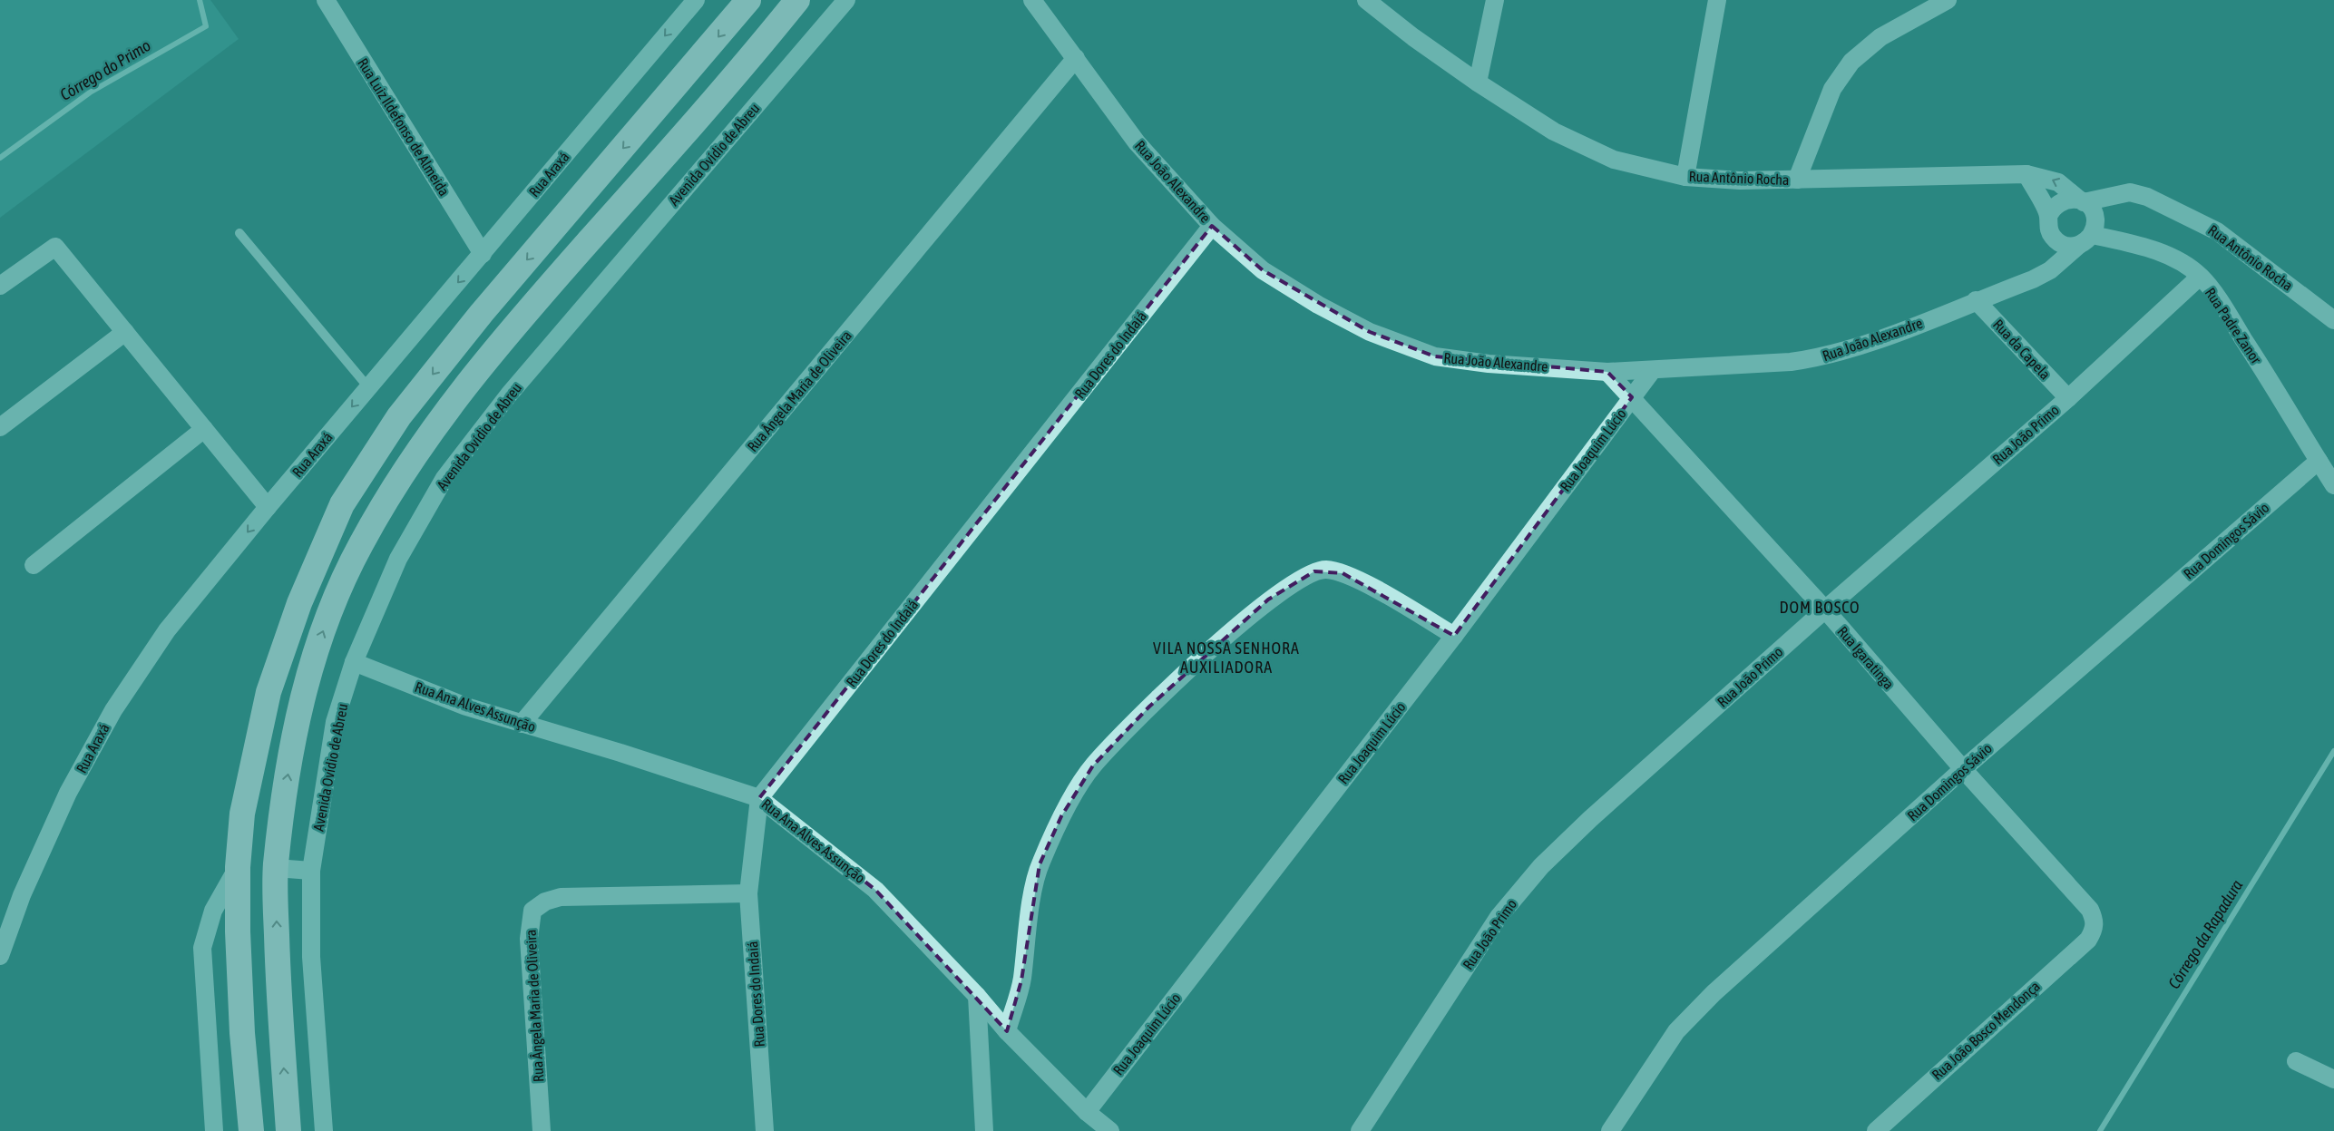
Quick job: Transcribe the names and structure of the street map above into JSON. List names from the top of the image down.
{
  "streets": {
    "street": [
      "Rua Luiz Ildefonso de Almeida",
      "Avenida Ovídio de Abreu",
      "Rua Araxá",
      "Rua Antônio Rocha",
      "Rua João Alexandre",
      "Rua Padre Zanor",
      "Rua da Capela",
      "Rua Dores do Indaiá",
      "Rua Ângela Maria de Oliveira",
      "Rua João Primo",
      "Rua Joaquim Lúcio",
      "Rua Domingos Sávio",
      "Rua Igaratinga",
      "Rua Ana Alves Assunção",
      "Rua João Bosco Mendonça"
    ]
  },
  "crossings": [
    ["Rua Luiz Ildefonso de Almeida", "Rua Araxá"],
    ["Avenida Ovídio de Abreu", "Rua Ana Alves Assunção"],
    ["Rua Antônio Rocha", "Rua João Alexandre"],
    ["Rua Antônio Rocha", "Rua Padre Zanor"],
    ["Rua João Alexandre", "Rua Padre Zanor"],
    ["Rua João Alexandre", "Rua da Capela"],
    ["Rua João Alexandre", "Rua Dores do Indaiá"],
    ["Rua João Alexandre", "Rua Ângela Maria de Oliveira"],
    ["Rua João Alexandre", "Rua Joaquim Lúcio"],
    ["Rua João Alexandre", "Rua Igaratinga"],
    ["Rua Padre Zanor", "Rua João Primo"],
    ["Rua Padre Zanor", "Rua Domingos Sávio"],
    ["Rua da Capela", "Rua João Primo"],
    ["Rua Dores do Indaiá", "Rua Ângela Maria de Oliveira"],
    ["Rua Dores do Indaiá", "Rua Ana Alves Assunção"],
    ["Rua Ângela Maria de Oliveira", "Rua Ana Alves Assunção"],
    ["Rua João Primo", "Rua Igaratinga"],
    ["Rua Joaquim Lúcio", "Rua Igaratinga"],
    ["Rua Joaquim Lúcio", "Rua Ana Alves Assunção"],
    ["Rua Domingos Sávio", "Rua Igaratinga"],
    ["Rua Igaratinga", "Rua João Bosco Mendonça"]
  ],
  "one_way": ["Rua Araxá"],
  "districts": ["DOM BOSCO", "VILA NOSSA SENHORA AUXILIADORA"],
  "water": ["Córrego do Primo", "Córrego da Rapadura"]
}
